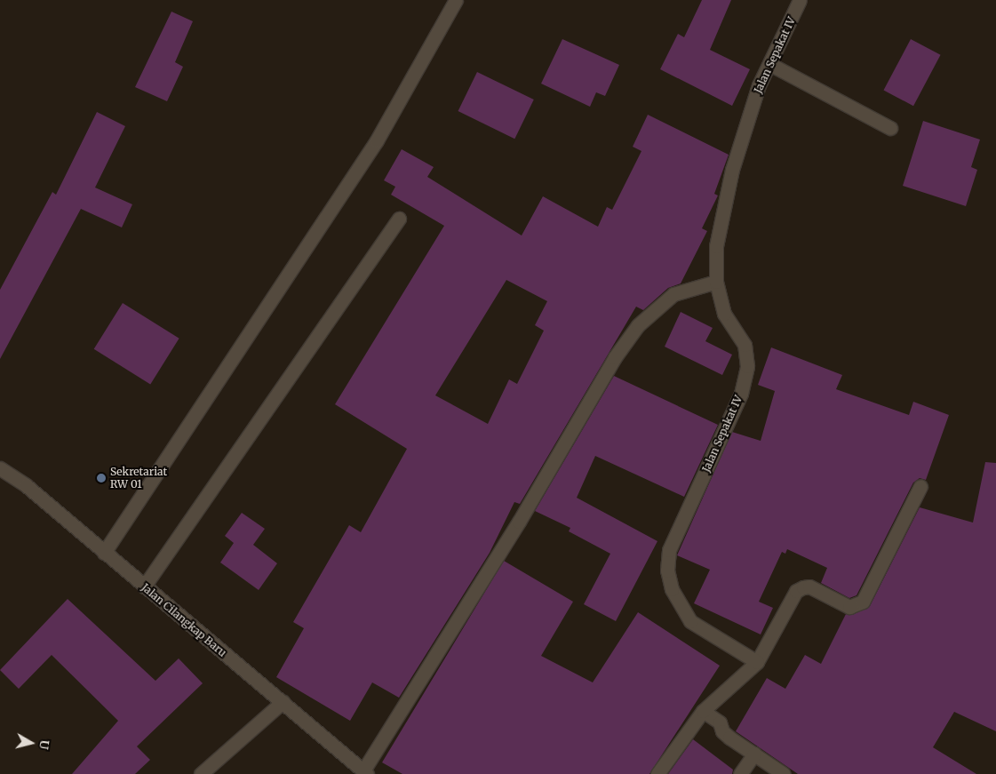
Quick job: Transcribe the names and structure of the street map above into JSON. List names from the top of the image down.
{
  "streets": {
    "street": ["Jalan Sepakat IV", "Jalan Cilangkap Baru"]
  },
  "places": ["Sekretariat RW 01"],
  "north": "right"
}
